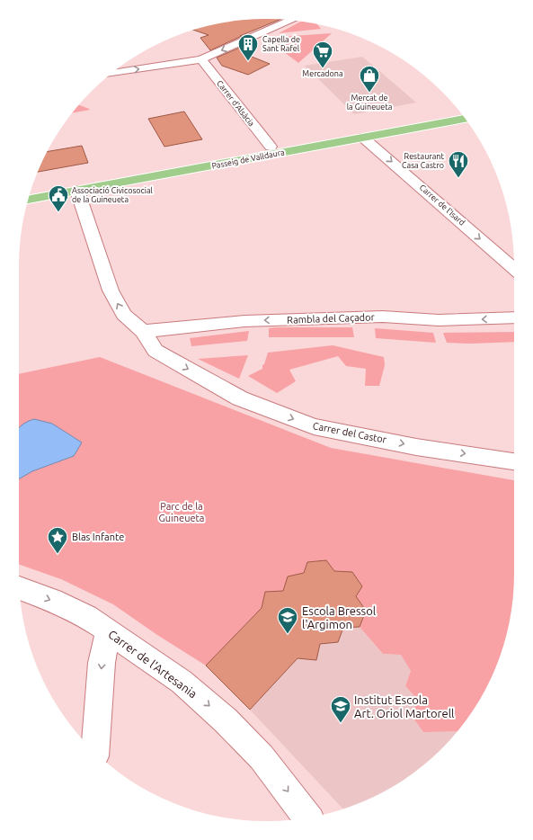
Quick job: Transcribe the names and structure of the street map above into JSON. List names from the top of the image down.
{
  "streets": {
    "main road": ["Passeig de Valldaura"],
    "street": [
      "Carrer d'Alsàcia",
      "Carrer de l'Isard",
      "Rambla del Caçador",
      "Carrer del Castor",
      "Carrer de l'Artesania"
    ]
  },
  "crossings": [
    ["Carrer d'Alsàcia", "Passeig de Valldaura"],
    ["Passeig de Valldaura", "Carrer de l'Isard"],
    ["Passeig de Valldaura", "Carrer del Castor"],
    ["Rambla del Caçador", "Carrer del Castor"]
  ],
  "one_way": ["Carrer de l'Isard", "Rambla del Caçador", "Carrer de l'Artesania"],
  "parks": ["Parc de la Guineueta"],
  "places": {
    "building": ["Capella de Sant Rafel"],
    "supermarket": ["Mercadona"],
    "shop": ["Mercat de la Guineueta"],
    "restaurant": ["Restaurant Casa Castro"],
    "public building": ["Associació Civicosocial de la Guineueta"],
    "place": ["Blas Infante"],
    "school or university": ["Escola Bressol l'Argimon", "Institut Escola Art. Oriol Martorell"]
  }
}
